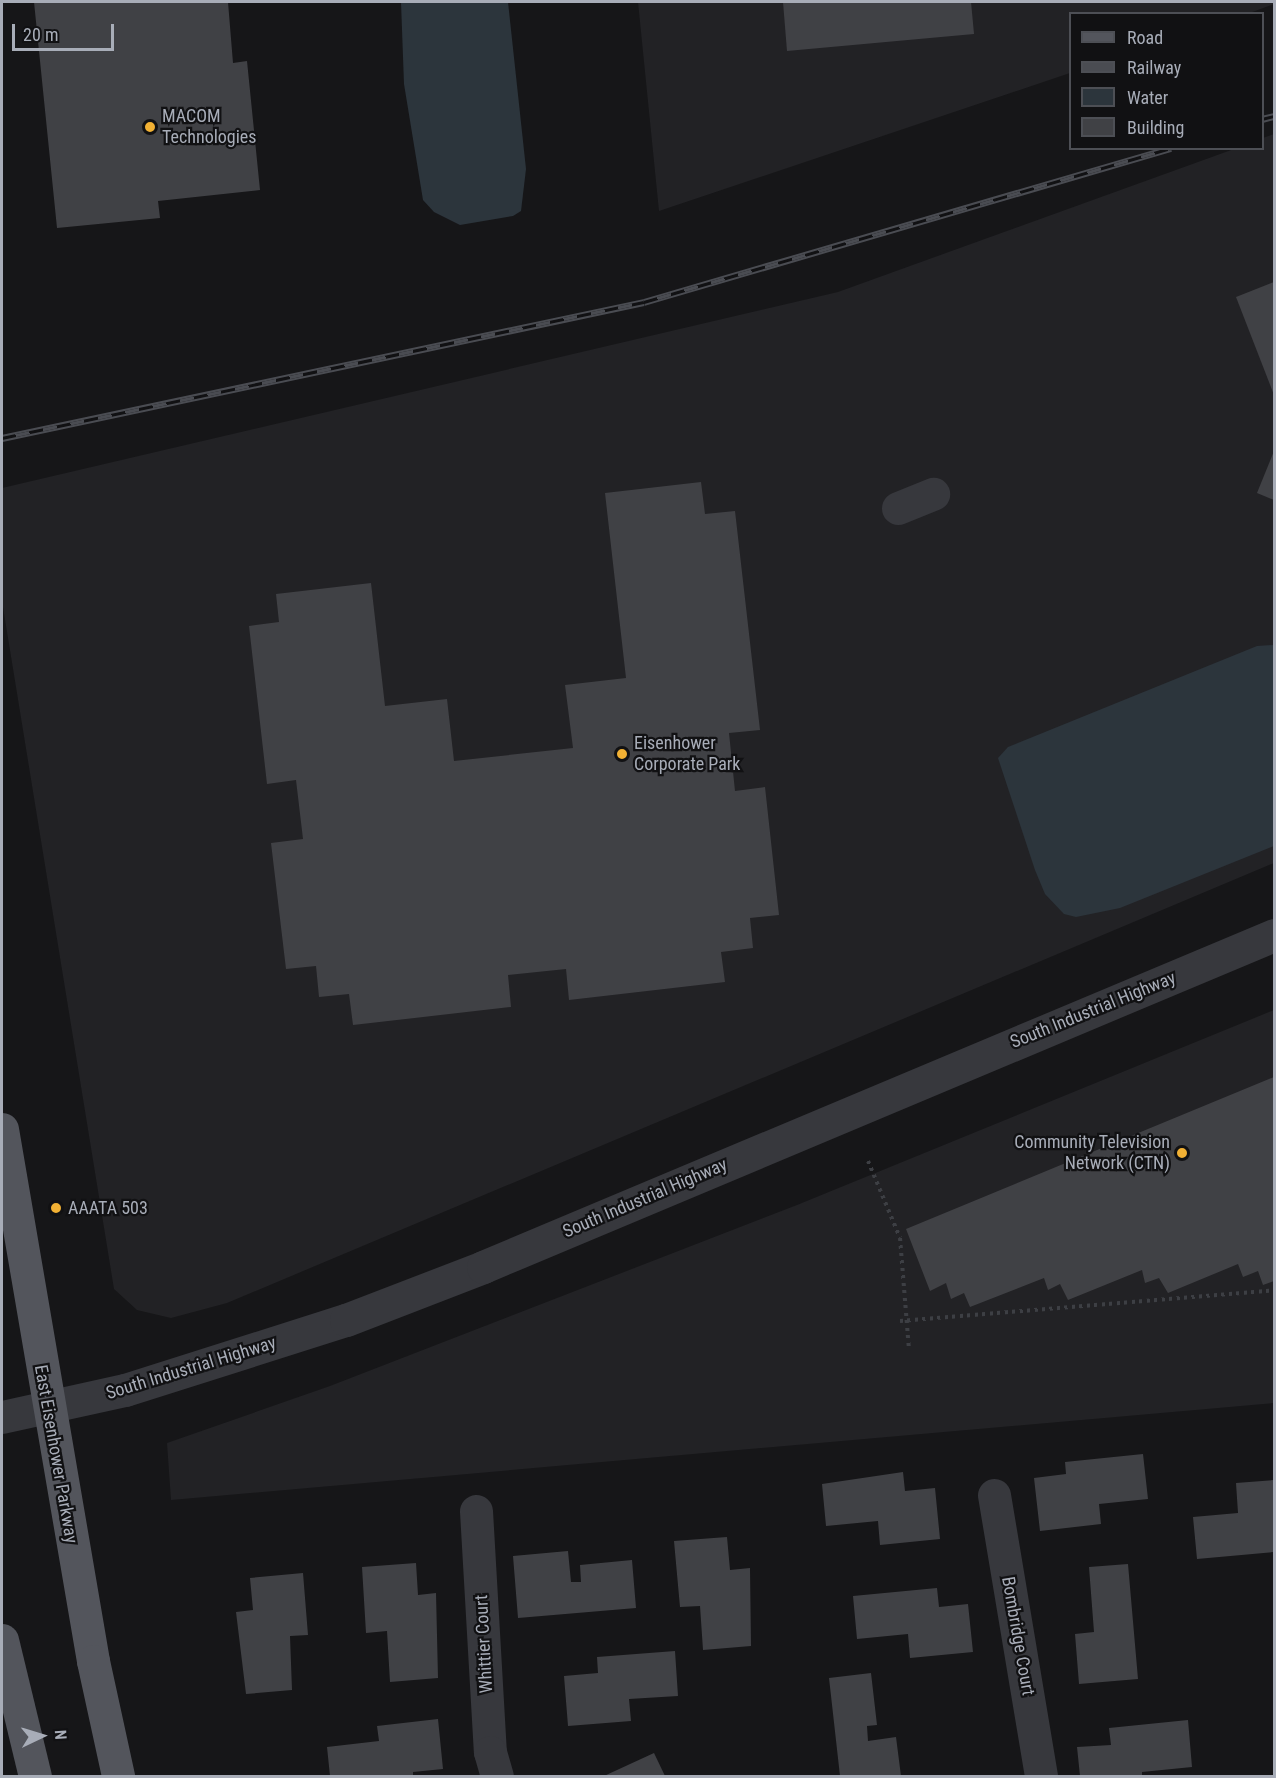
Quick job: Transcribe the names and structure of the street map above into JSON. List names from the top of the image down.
{
  "streets": {
    "main road": ["East Eisenhower Parkway"],
    "street": ["South Industrial Highway", "Bombridge Court", "Whittier Court"]
  },
  "crossings": [
    ["South Industrial Highway", "East Eisenhower Parkway"]
  ],
  "places": [
    "MACOM Technologies",
    "Eisenhower Corporate Park",
    "Community Television Network (CTN)",
    "AAATA 503"
  ],
  "legend": [
    "Road",
    "Railway",
    "Water",
    "Building"
  ],
  "scale_bar": "20 m",
  "north": "right"
}
